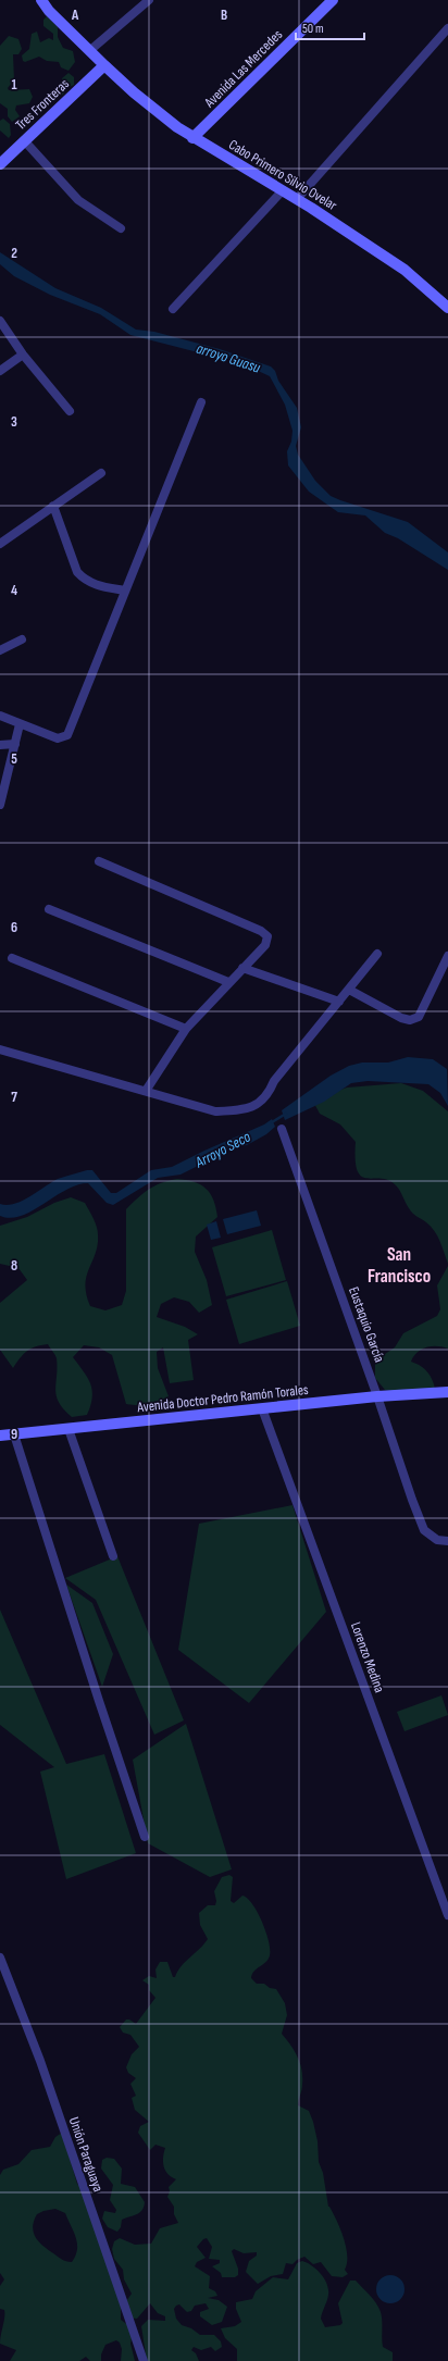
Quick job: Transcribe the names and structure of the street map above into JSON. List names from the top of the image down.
{
  "streets": {
    "street": [
      "Avenida Las Mercedes",
      "Tres Fronteras",
      "Cabo Primero Silvio Ovelar",
      "Eustaquio García",
      "Avenida Doctor Pedro Ramón Torales",
      "Lorenzo Medina",
      "Unión Paraguaya"
    ]
  },
  "crossings": [
    ["Avenida Las Mercedes", "Cabo Primero Silvio Ovelar"],
    ["Tres Fronteras", "Cabo Primero Silvio Ovelar"],
    ["Eustaquio García", "Avenida Doctor Pedro Ramón Torales"],
    ["Avenida Doctor Pedro Ramón Torales", "Lorenzo Medina"]
  ],
  "districts": ["San Francisco"],
  "water": ["arroyo Guasu", "Arroyo Seco"],
  "scale_bar": "50 m",
  "grid": {
    "columns": ["A", "B"],
    "rows": [
      "1",
      "2",
      "3",
      "4",
      "5",
      "6",
      "7",
      "8",
      "9"
    ]
  }
}
